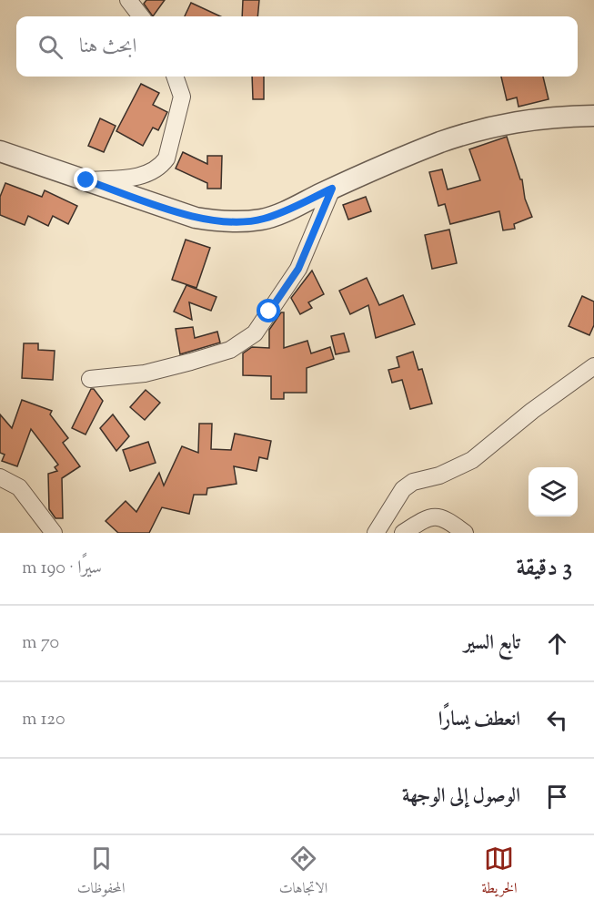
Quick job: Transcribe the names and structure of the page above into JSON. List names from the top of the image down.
{
  "page": {
    "search": "ابحث هنا",
    "heading": ["3 دقيقة", "سيرًا · 190 m"],
    "list": [
      ["تابع السير", "70 m"],
      ["انعطف يسارًا", "120 m"],
      "الوصول إلى الوجهة"
    ],
    "nav": ["الخريطة", "الاتجاهات", "المحفوظات"]
  }
}
